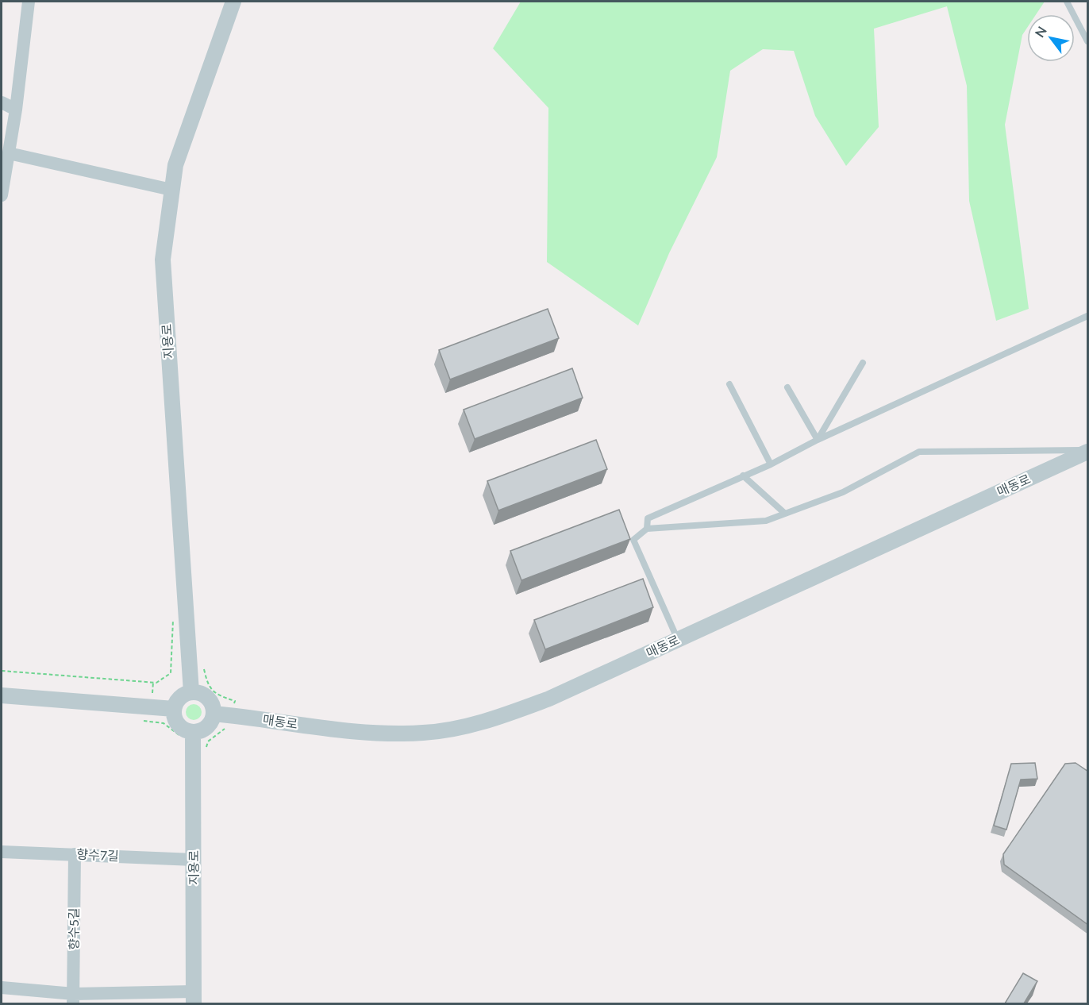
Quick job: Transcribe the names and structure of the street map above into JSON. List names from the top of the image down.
{
  "streets": {
    "street": [
      "지용로",
      "매동로",
      "향수7길",
      "향수5길"
    ]
  },
  "crossings": [
    ["지용로", "매동로"],
    ["지용로", "향수7길"],
    ["향수7길", "향수5길"]
  ],
  "north": "top left"
}
